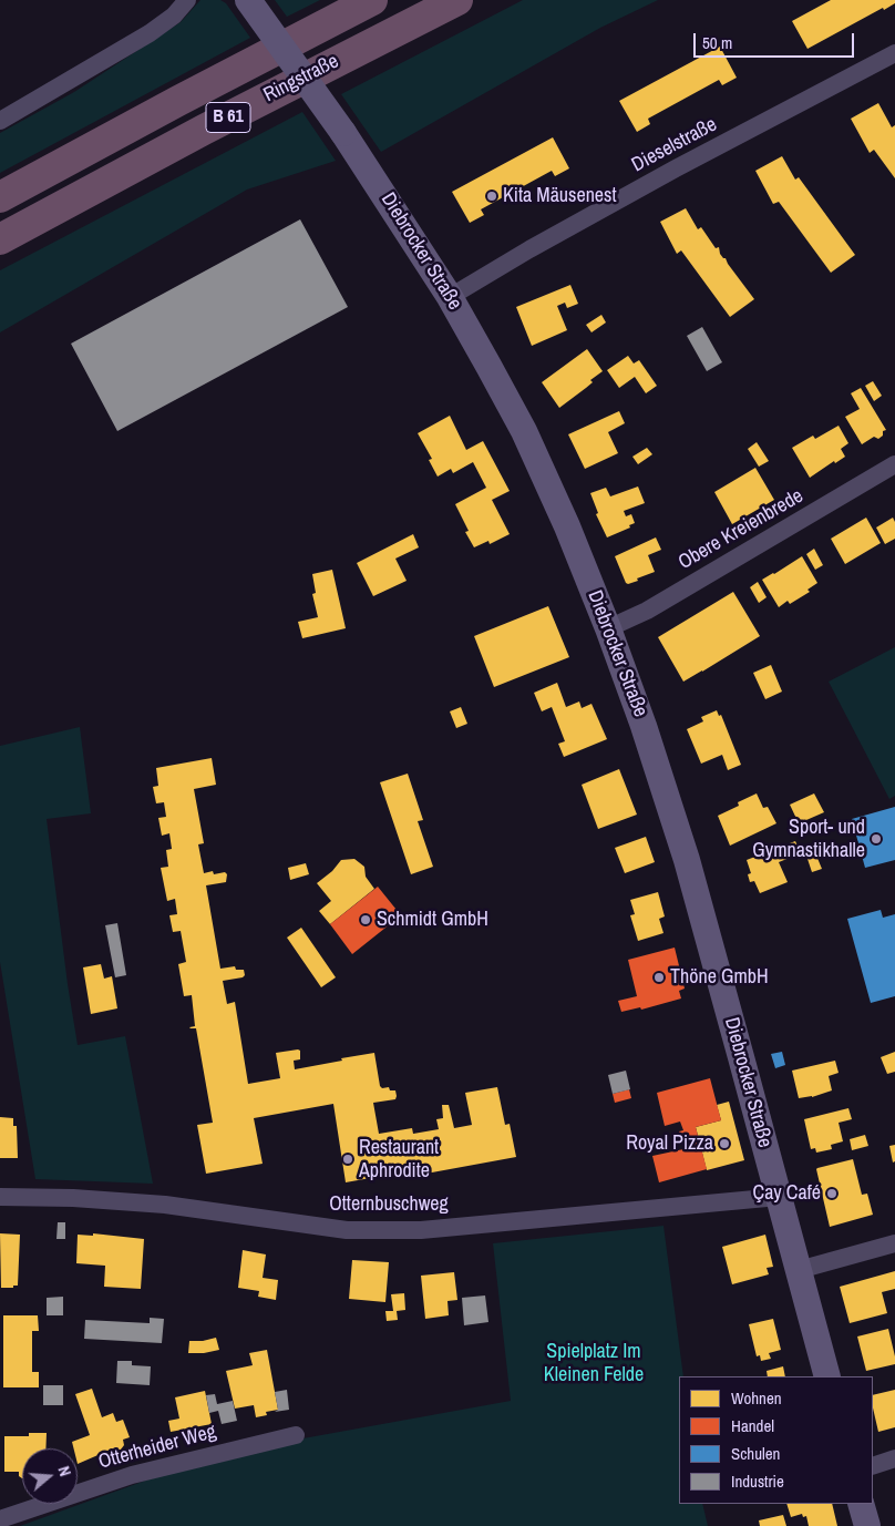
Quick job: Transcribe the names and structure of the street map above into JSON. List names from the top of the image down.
{
  "streets": {
    "highway": ["Ringstraße", "B 61"],
    "main road": ["Diebrocker Straße"],
    "street": [
      "Dieselstraße",
      "Obere Kreienbrede",
      "Otternbuschweg",
      "Otterheider Weg"
    ]
  },
  "crossings": [
    ["Dieselstraße", "Diebrocker Straße"],
    ["Diebrocker Straße", "Obere Kreienbrede"],
    ["Diebrocker Straße", "Otternbuschweg"]
  ],
  "parks": ["Spielplatz Im Kleinen Felde"],
  "places": [
    "Kita Mäusenest",
    "Sport- und Gymnastikhalle",
    "Schmidt GmbH",
    "Thöne GmbH",
    "Royal Pizza",
    "Restaurant Aphrodite",
    "Çay Café"
  ],
  "legend": [
    "Wohnen",
    "Handel",
    "Schulen",
    "Industrie"
  ],
  "scale_bar": "50 m",
  "north": "right"
}
